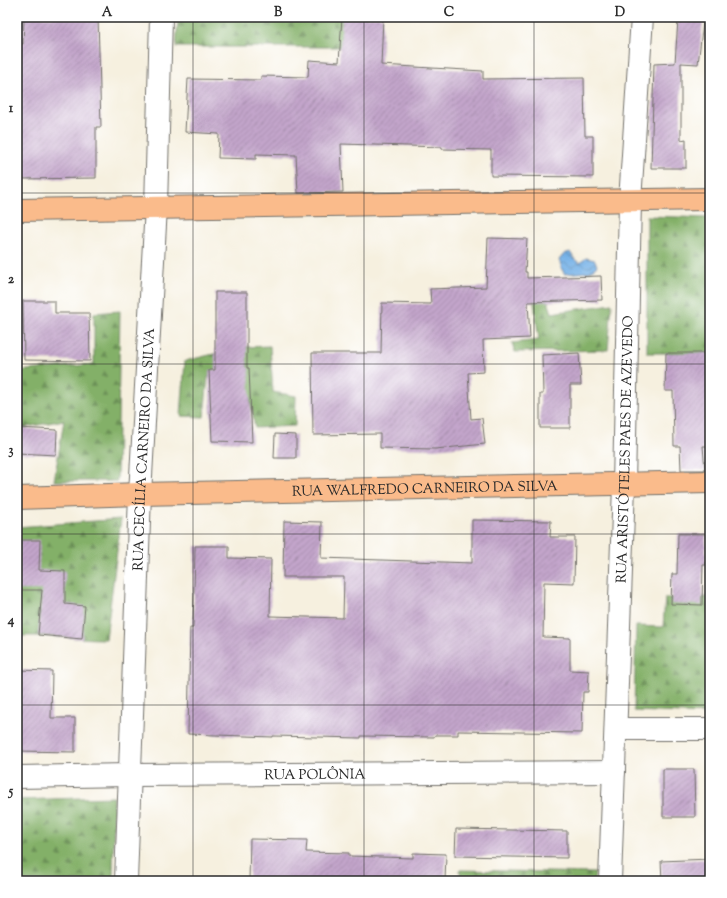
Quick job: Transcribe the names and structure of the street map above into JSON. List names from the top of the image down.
{
  "streets": {
    "main road": ["RUA WALFREDO CARNEIRO DA SILVA"],
    "street": ["RUA CECÍLIA CARNEIRO DA SILVA", "RUA ARISTÓTELES PAES DE AZEVEDO", "RUA POLÔNIA"]
  },
  "crossings": [
    ["RUA CECÍLIA CARNEIRO DA SILVA", "RUA WALFREDO CARNEIRO DA SILVA"],
    ["RUA CECÍLIA CARNEIRO DA SILVA", "RUA POLÔNIA"],
    ["RUA ARISTÓTELES PAES DE AZEVEDO", "RUA WALFREDO CARNEIRO DA SILVA"],
    ["RUA ARISTÓTELES PAES DE AZEVEDO", "RUA POLÔNIA"]
  ],
  "grid": {
    "columns": [
      "A",
      "B",
      "C",
      "D"
    ],
    "rows": [
      "1",
      "2",
      "3",
      "4",
      "5"
    ]
  }
}
